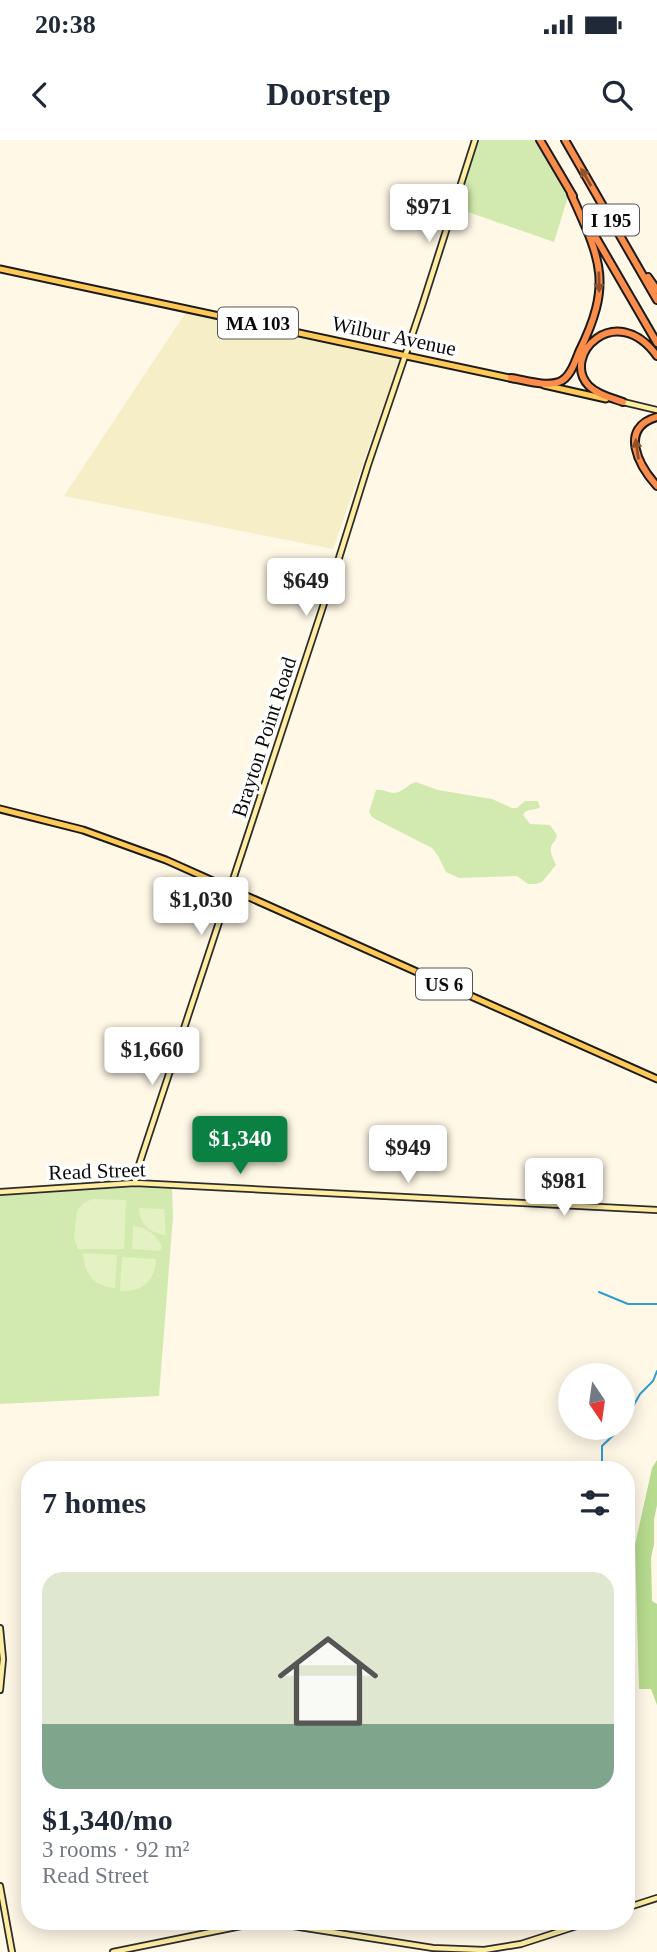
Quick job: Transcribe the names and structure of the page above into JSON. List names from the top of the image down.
{
  "streets": {
    "highway": ["I 195"],
    "main road": [
      "MA 103",
      "Wilbur Avenue",
      "Brayton Point Road",
      "US 6",
      "Read Street"
    ]
  },
  "crossings": [
    ["Wilbur Avenue", "Brayton Point Road"],
    ["Brayton Point Road", "US 6"],
    ["Brayton Point Road", "Read Street"]
  ],
  "north": "bottom",
  "page": {
    "status": "20:38",
    "header": "Doorstep",
    "price": [
      "$971",
      "$649",
      "$1,030",
      "$1,660",
      "$1,340",
      "$949",
      "$981"
    ],
    "heading": "7 homes",
    "list": [
      {
        "name": "$1,340/mo",
        "note": "3 rooms · 92 m² · Read Street"
      }
    ]
  }
}
